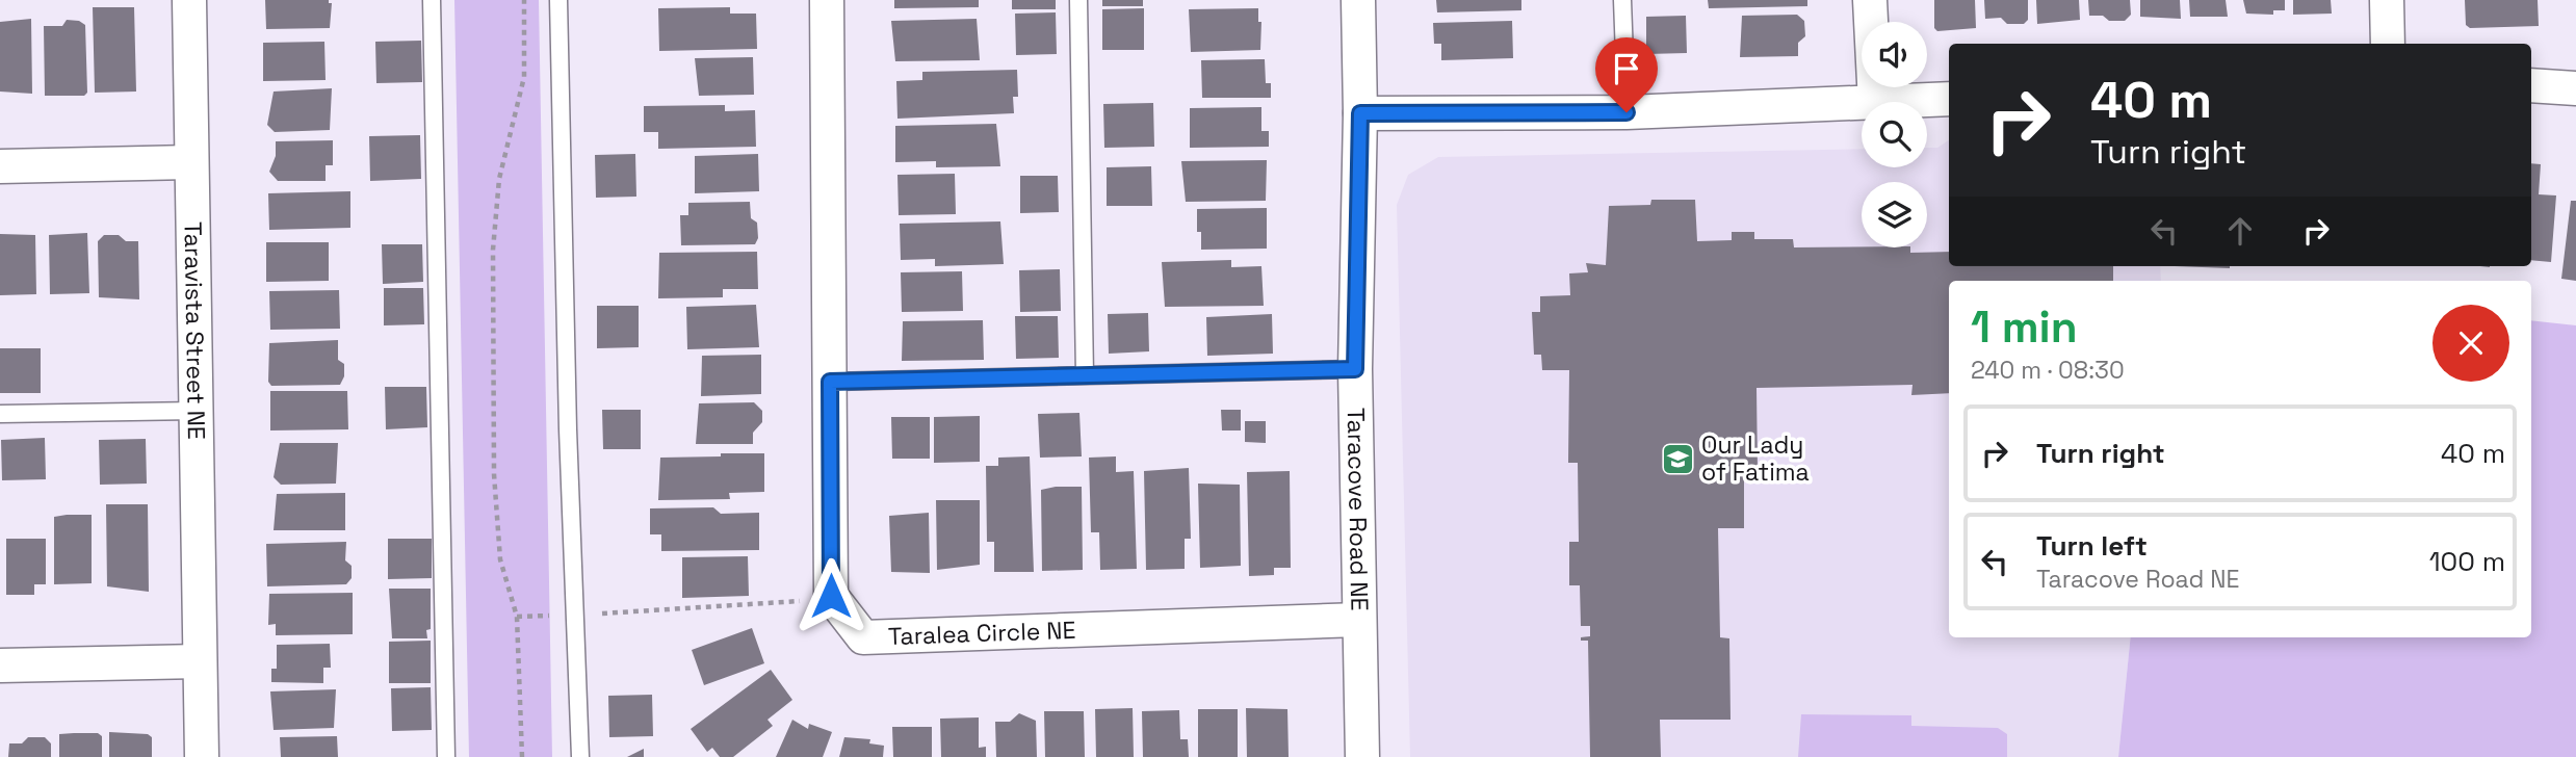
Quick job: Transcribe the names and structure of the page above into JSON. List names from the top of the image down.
{
  "streets": {
    "street": ["Taravista Street NE", "Taracove Road NE", "Taralea Circle NE"]
  },
  "crossings": [
    ["Taracove Road NE", "Taralea Circle NE"]
  ],
  "places": {
    "school or university": ["Our Lady of Fatima"]
  },
  "page": {
    "turn": ["40 m", "Turn right"],
    "heading": ["1 min", "240 m · 08:30"],
    "list": [
      {
        "name": "Turn right",
        "value": "40 m"
      },
      {
        "name": "Turn left",
        "note": "Taracove Road NE",
        "value": "100 m"
      }
    ]
  }
}
